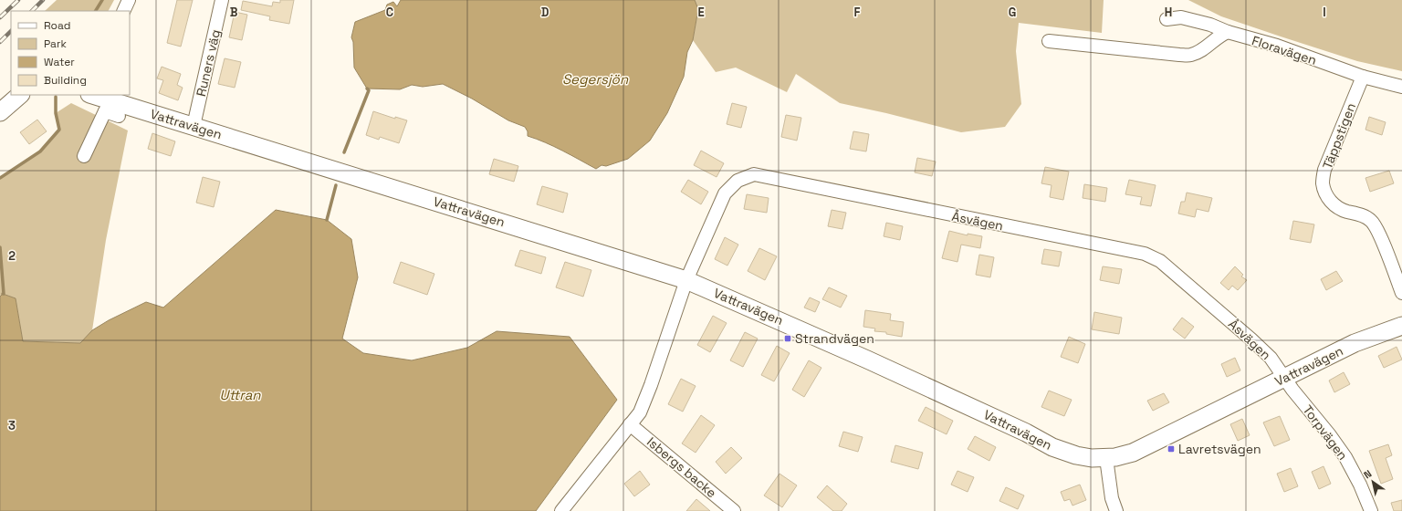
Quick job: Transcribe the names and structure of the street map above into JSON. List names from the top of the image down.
{
  "streets": {
    "street": [
      "Floravägen",
      "Runers väg",
      "Vattravägen",
      "Täppstigen",
      "Åsvägen",
      "Torpvägen",
      "Isbergs backe"
    ]
  },
  "crossings": [
    ["Floravägen", "Täppstigen"],
    ["Runers väg", "Vattravägen"],
    ["Vattravägen", "Åsvägen"],
    ["Vattravägen", "Torpvägen"],
    ["Åsvägen", "Torpvägen"]
  ],
  "water": ["Segersjön", "Uttran"],
  "places": {
    "transit": ["Strandvägen", "Lavretsvägen"]
  },
  "legend": [
    "Road",
    "Park",
    "Water",
    "Building"
  ],
  "north": "top left",
  "grid": {
    "columns": [
      "B",
      "C",
      "D",
      "E",
      "F",
      "G",
      "H",
      "I"
    ],
    "rows": ["2", "3"]
  }
}
